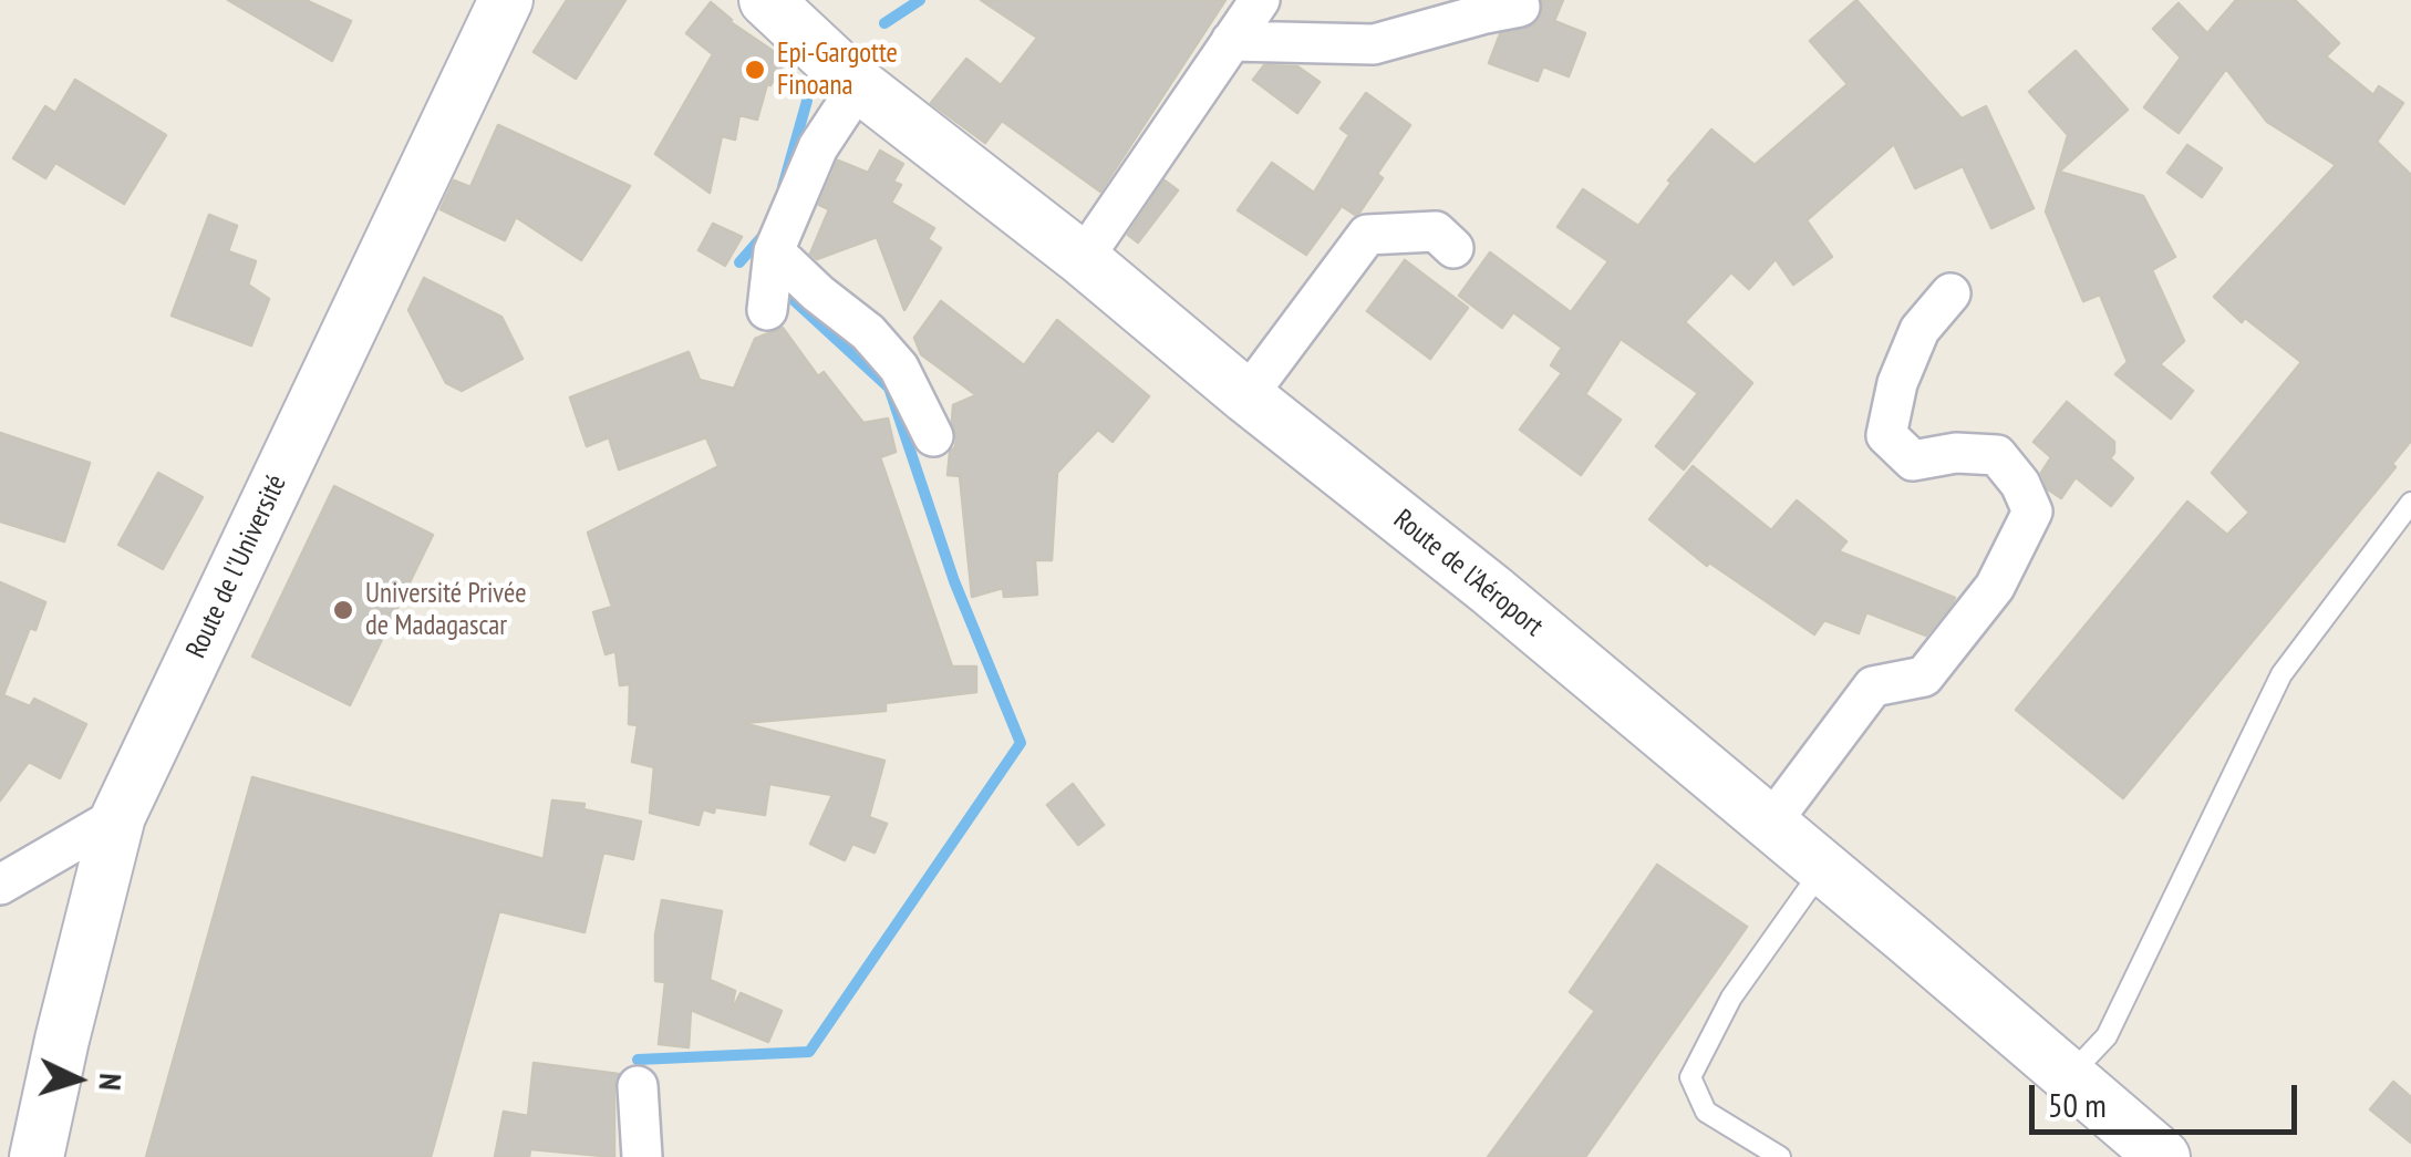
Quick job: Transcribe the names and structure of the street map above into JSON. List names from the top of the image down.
{
  "streets": {
    "main road": ["Route de l'Université", "Route de l'Aéroport"]
  },
  "places": ["Epi-Gargotte Finoana", "Université Privée de Madagascar"],
  "scale_bar": "50 m",
  "north": "right"
}
